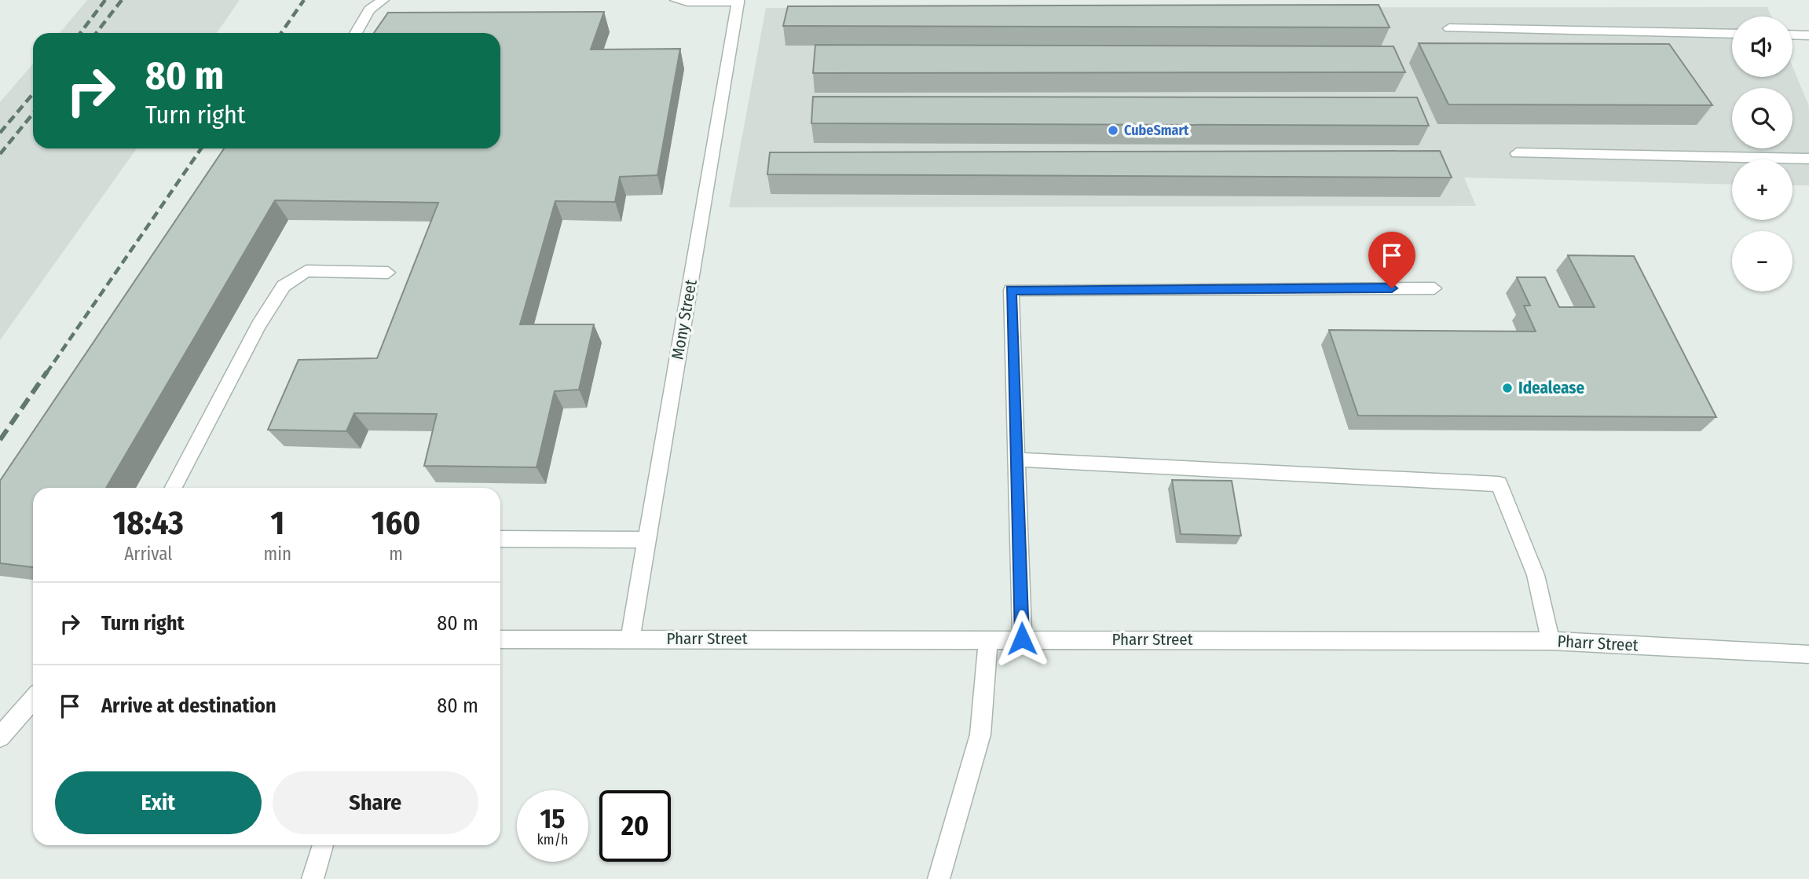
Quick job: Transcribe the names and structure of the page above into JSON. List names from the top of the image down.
{
  "streets": {
    "street": ["Mony Street", "Pharr Street"]
  },
  "crossings": [
    ["Mony Street", "Pharr Street"]
  ],
  "places": ["CubeSmart", "Idealease"],
  "page": {
    "map_buttons": ["+", "−"],
    "turn": ["80 m", "Turn right"],
    "eta": [
      "18:43",
      "Arrival",
      "1",
      "min",
      "160",
      "m"
    ],
    "list": [
      {
        "name": "Turn right",
        "value": "80 m"
      },
      {
        "name": "Arrive at destination",
        "value": "80 m"
      }
    ],
    "buttons": ["Exit", "Share"],
    "speed": "15 km/h",
    "limit": "20"
  }
}
